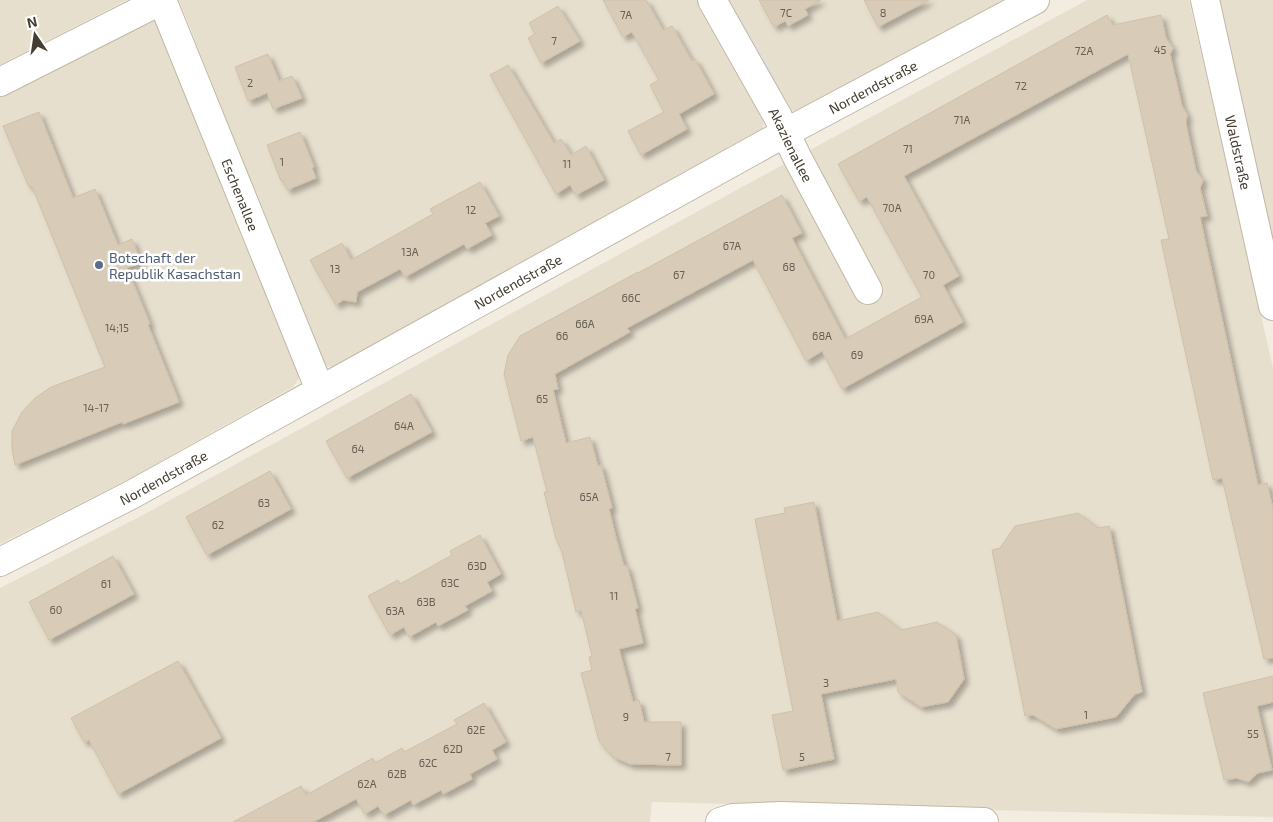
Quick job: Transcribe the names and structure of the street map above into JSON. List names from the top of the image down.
{
  "streets": {
    "street": [
      "Nordendstraße",
      "Akazienallee",
      "Waldstraße",
      "Eschenallee"
    ]
  },
  "crossings": [
    ["Nordendstraße", "Akazienallee"],
    ["Nordendstraße", "Eschenallee"]
  ],
  "places": ["Botschaft der Republik Kasachstan"],
  "house_numbers": [
    "7C",
    "8",
    "7A",
    "7",
    "45",
    "72A",
    "2",
    "72",
    "71A",
    "71",
    "1",
    "11",
    "70A",
    "12",
    "67A",
    "13A",
    "68",
    "13",
    "67",
    "70",
    "66C",
    "69A",
    "66A",
    "14;15",
    "66",
    "68A",
    "69",
    "65",
    "14-17",
    "64A",
    "64",
    "65A",
    "63",
    "62",
    "63D",
    "63C",
    "61",
    "11",
    "63B",
    "60",
    "63A",
    "3",
    "1",
    "9",
    "62E",
    "55",
    "62D",
    "7",
    "5",
    "62C",
    "62B",
    "62A"
  ],
  "north": "top"
}
